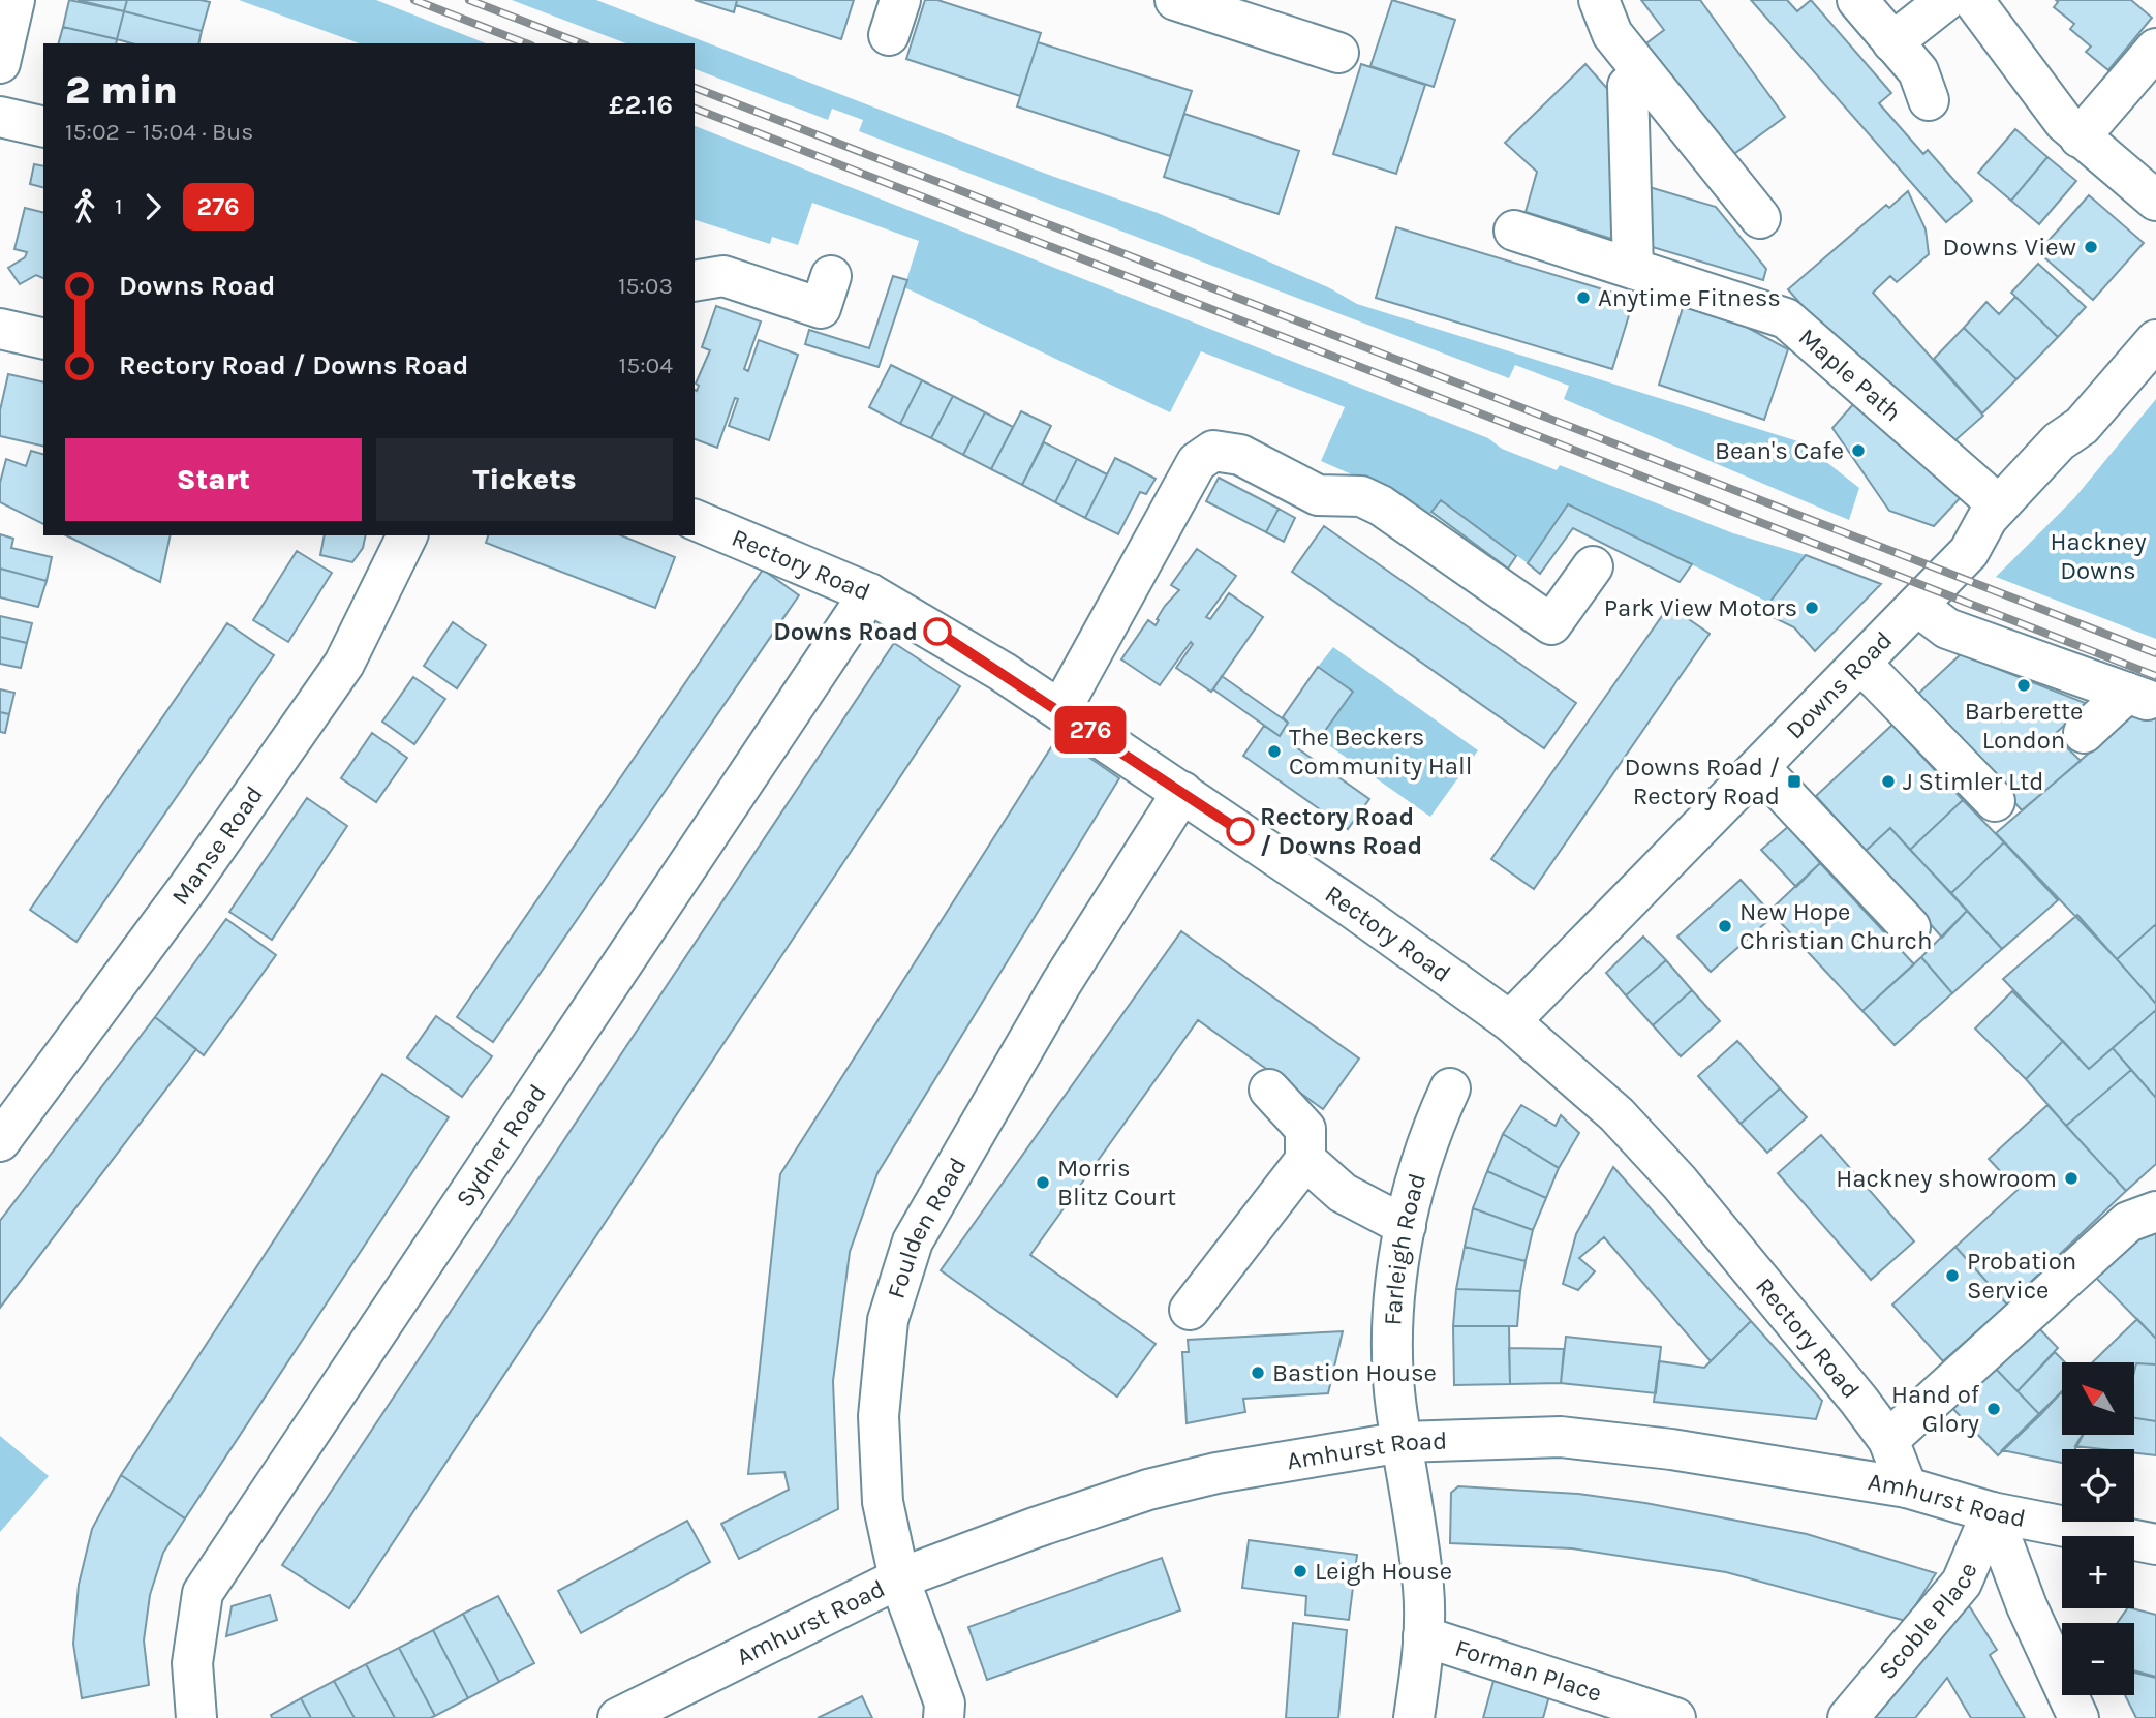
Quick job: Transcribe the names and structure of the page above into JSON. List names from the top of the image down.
{
  "streets": {
    "main road": [
      "Maple Path",
      "Rectory Road",
      "Downs Road",
      "Manse Road",
      "Sydner Road",
      "Foulden Road",
      "Farleigh Road",
      "Amhurst Road",
      "Scoble Place",
      "Forman Place"
    ]
  },
  "crossings": [
    ["Maple Path", "Downs Road"],
    ["Rectory Road", "Downs Road"],
    ["Rectory Road", "Sydner Road"],
    ["Rectory Road", "Foulden Road"],
    ["Rectory Road", "Amhurst Road"],
    ["Foulden Road", "Amhurst Road"],
    ["Farleigh Road", "Amhurst Road"],
    ["Farleigh Road", "Forman Place"],
    ["Amhurst Road", "Scoble Place"]
  ],
  "parks": ["Hackney Downs"],
  "places": {
    "other": [
      "Downs View",
      "Anytime Fitness",
      "Bean's Cafe",
      "Park View Motors",
      "Downs Road",
      "Barberette London",
      "The Beckers Community Hall",
      "J Stimler Ltd",
      "Rectory Road / Downs Road",
      "New Hope Christian Church",
      "Hackney showroom",
      "Morris Blitz Court",
      "Probation Service",
      "Bastion House",
      "Hand of Glory",
      "Leigh House"
    ],
    "transit": ["Downs Road / Rectory Road"]
  },
  "lines": ["bus line 276"],
  "north": "top left",
  "page": {
    "on_map": "276",
    "heading": ["2 min", "15:02 – 15:04 · Bus", "£2.16"],
    "legs": ["1", "276"],
    "list": [
      {
        "name": "Downs Road",
        "value": "15:03"
      },
      {
        "name": "Rectory Road / Downs Road",
        "value": "15:04"
      }
    ],
    "buttons": ["Start", "Tickets"],
    "map_buttons": ["+", "−"]
  }
}
